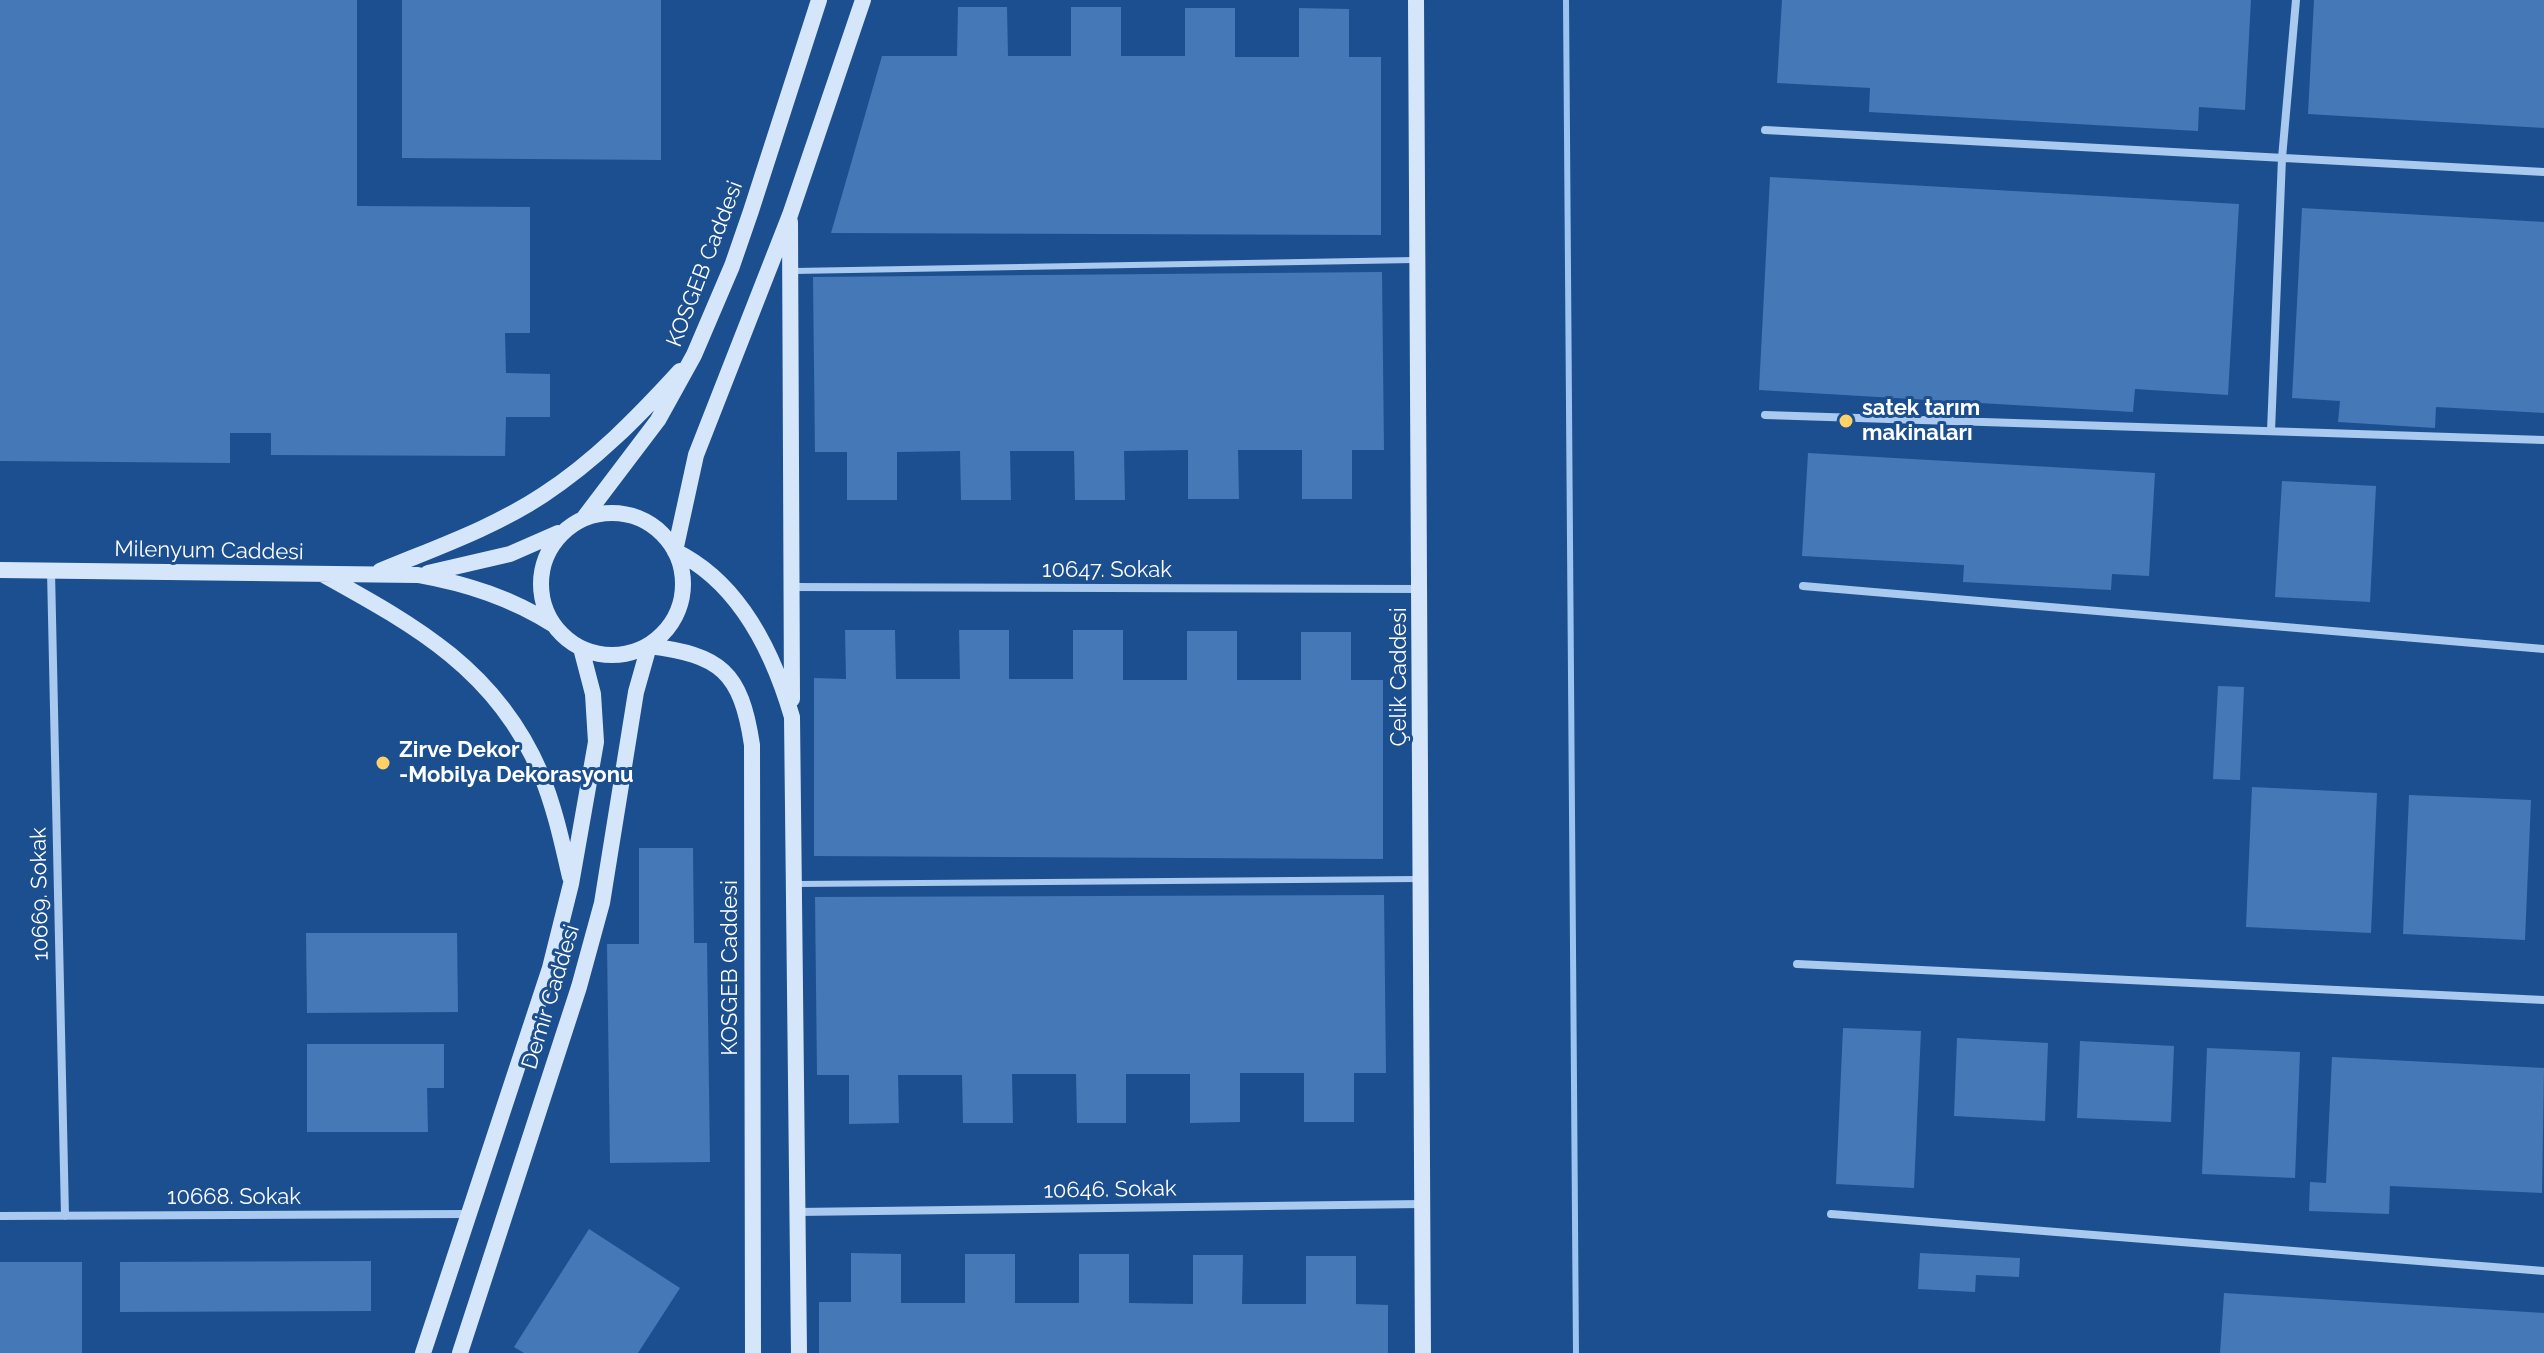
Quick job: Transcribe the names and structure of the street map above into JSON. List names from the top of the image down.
{
  "streets": {
    "main road": [
      "KOSGEB Caddesi",
      "Milenyum Caddesi",
      "Çelik Caddesi",
      "Demir Caddesi"
    ],
    "street": [
      "10647. Sokak",
      "10669. Sokak",
      "10646. Sokak",
      "10668. Sokak"
    ]
  },
  "crossings": [
    ["KOSGEB Caddesi", "Milenyum Caddesi"],
    ["KOSGEB Caddesi", "Demir Caddesi"],
    ["Milenyum Caddesi", "10669. Sokak"],
    ["Milenyum Caddesi", "Demir Caddesi"],
    ["10647. Sokak", "Çelik Caddesi"],
    ["Çelik Caddesi", "10646. Sokak"],
    ["10669. Sokak", "10668. Sokak"],
    ["Demir Caddesi", "10668. Sokak"]
  ],
  "places": ["satek tarım makinaları", "Zirve Dekor -Mobilya Dekorasyonu"]
}
